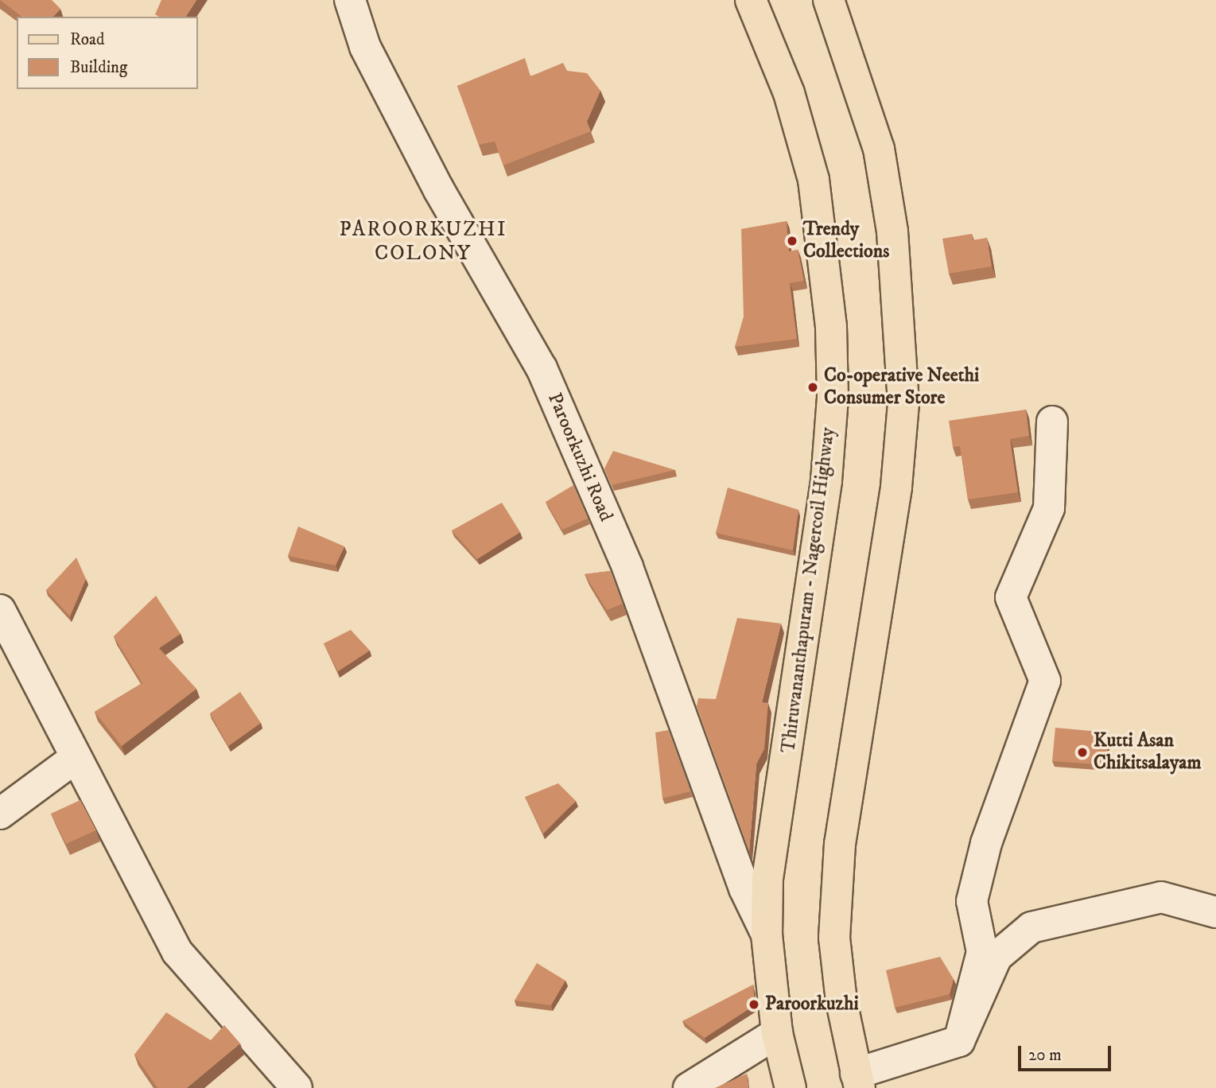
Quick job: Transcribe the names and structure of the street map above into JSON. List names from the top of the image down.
{
  "streets": {
    "main road": ["Thiruvananthapuram - Nagercoil Highway"],
    "street": ["Paroorkuzhi Road"]
  },
  "crossings": [
    ["Paroorkuzhi Road", "Thiruvananthapuram - Nagercoil Highway"]
  ],
  "districts": ["PAROORKUZHI COLONY"],
  "places": [
    "Trendy Collections",
    "Co-operative Neethi Consumer Store",
    "Kutti Asan Chikitsalayam",
    "Paroorkuzhi"
  ],
  "legend": ["Road", "Building"],
  "scale_bar": "20 m"
}
